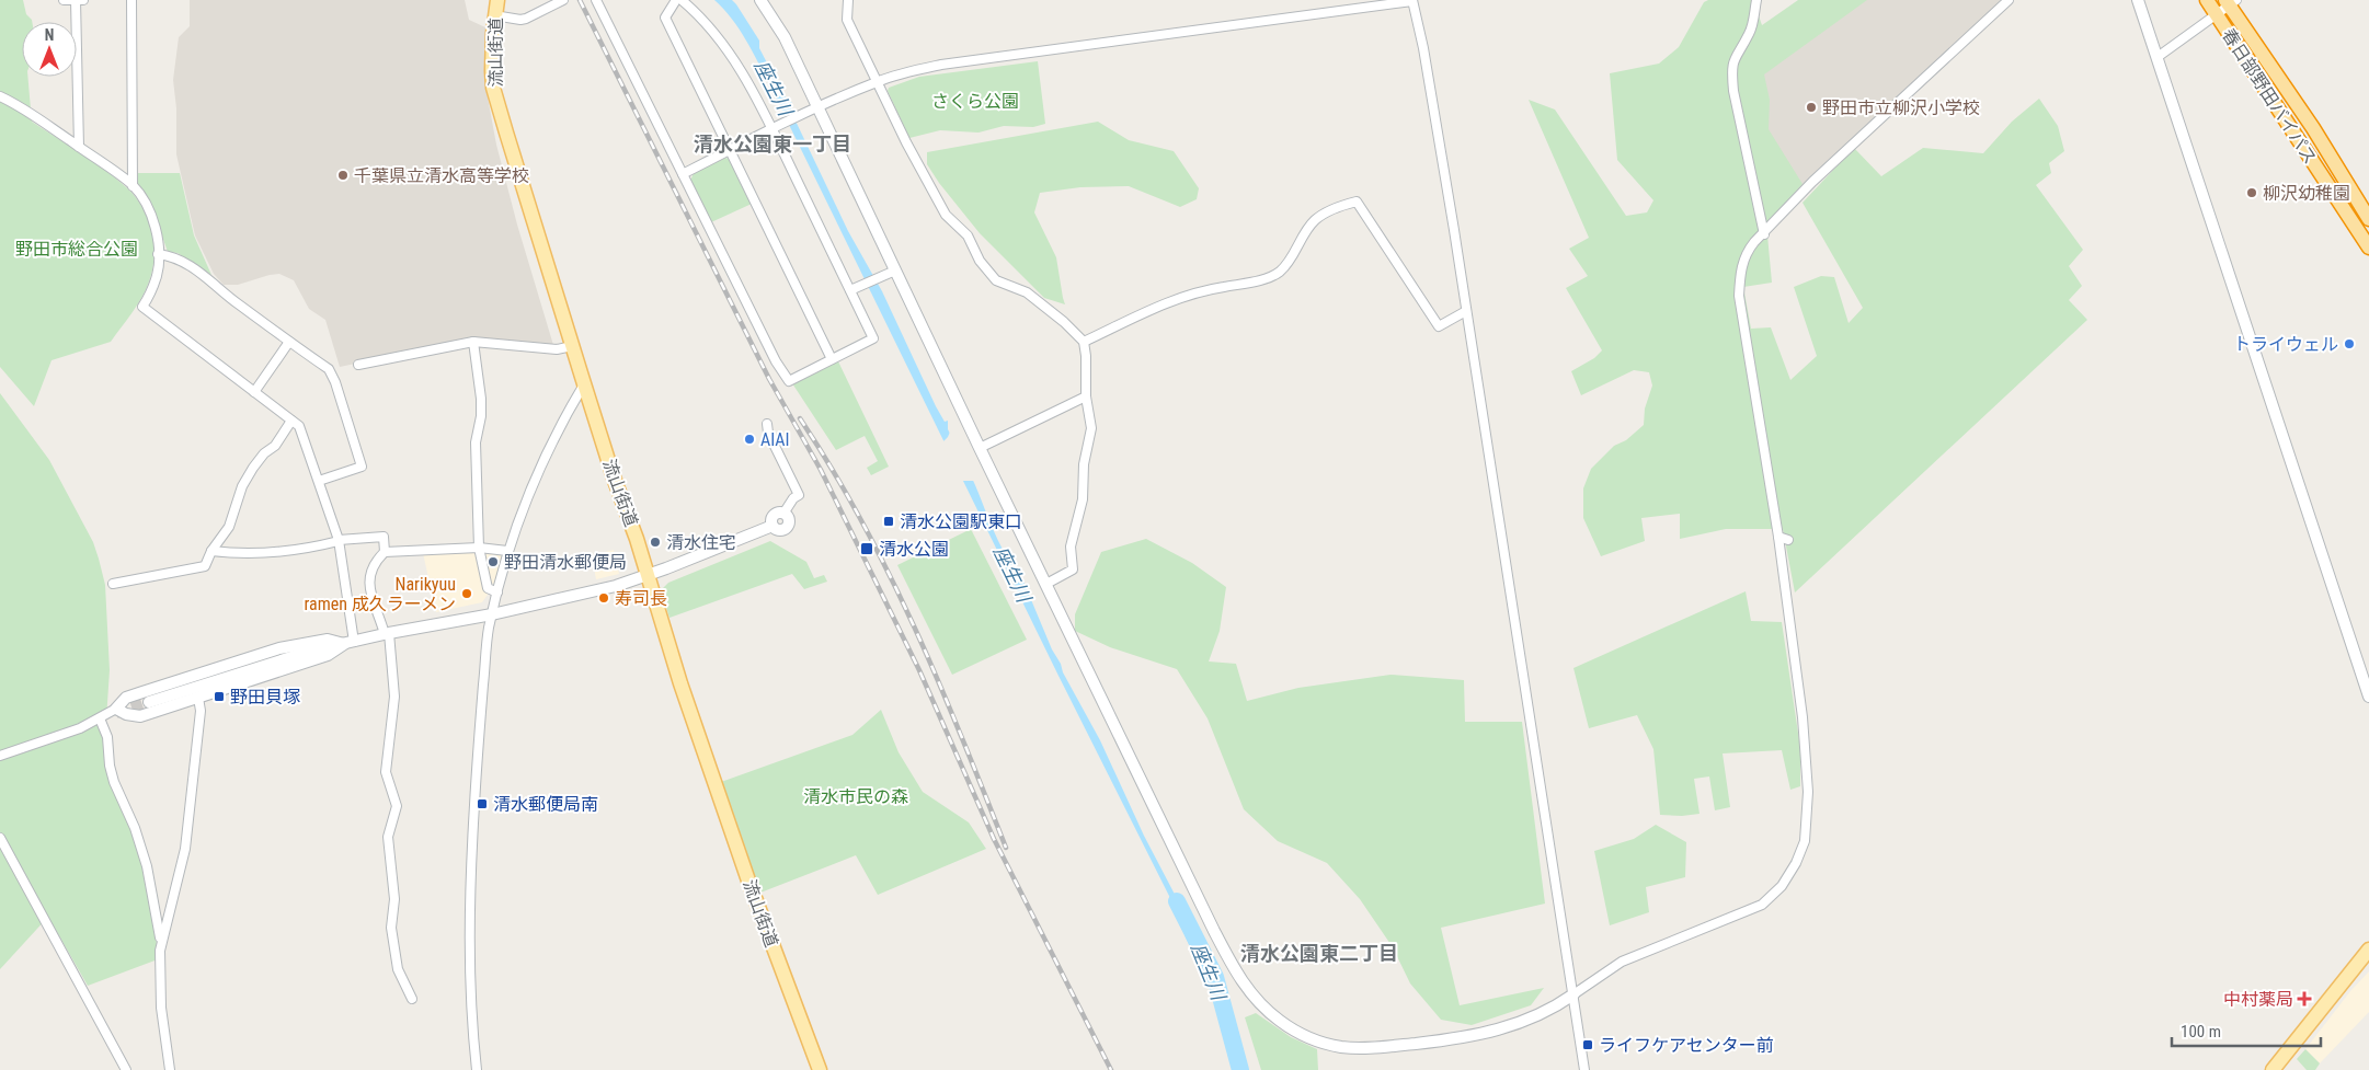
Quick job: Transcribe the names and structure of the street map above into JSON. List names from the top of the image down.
{
  "streets": {
    "highway": ["春日部野田バイパス"],
    "main road": ["流山街道"]
  },
  "districts": ["清水公園東一丁目", "清水公園東二丁目"],
  "water": ["座生川"],
  "parks": ["さくら公園", "野田市総合公園", "清水市民の森"],
  "places": {
    "other": [
      "野田市立柳沢小学校",
      "千葉県立清水高等学校",
      "柳沢幼稚園",
      "トライウェル",
      "AIAI",
      "清水住宅",
      "野田清水郵便局",
      "Narikyuu ramen 成久ラーメン",
      "寿司長"
    ],
    "transit": [
      "清水公園駅東口",
      "清水公園",
      "野田貝塚",
      "清水郵便局南",
      "ライフケアセンター前"
    ],
    "health": ["中村薬局"]
  },
  "scale_bar": "100 m",
  "north": "top"
}
